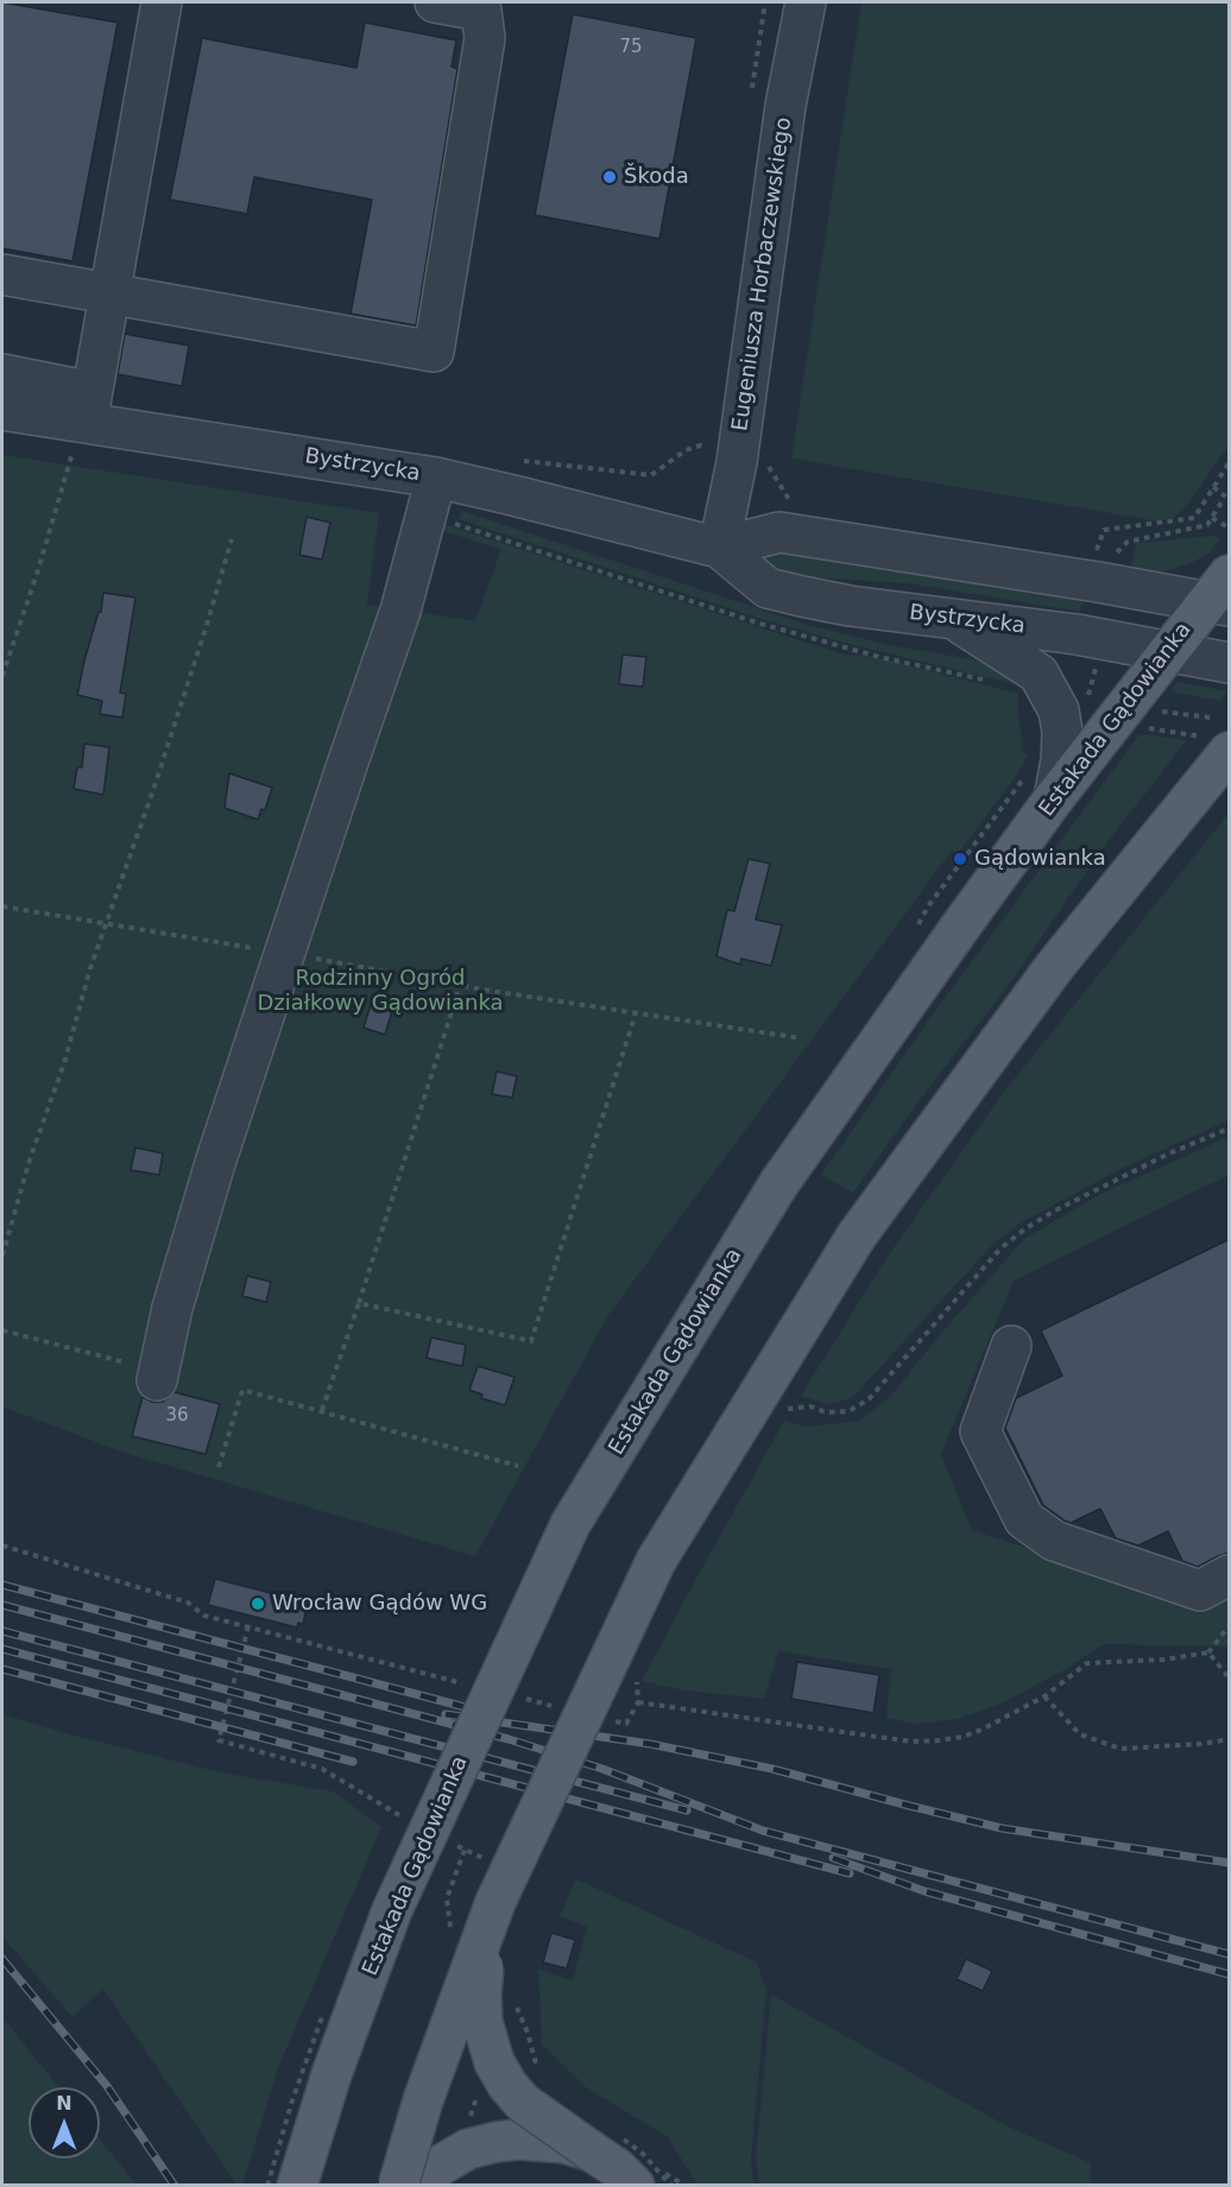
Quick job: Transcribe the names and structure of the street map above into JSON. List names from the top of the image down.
{
  "streets": {
    "main road": ["Estakada Gądowianka"],
    "street": ["Eugeniusza Horbaczewskiego", "Bystrzycka"]
  },
  "crossings": [
    ["Eugeniusza Horbaczewskiego", "Bystrzycka"],
    ["Bystrzycka", "Estakada Gądowianka"]
  ],
  "parks": ["Rodzinny Ogród Działkowy Gądowianka"],
  "places": ["Škoda", "Gądowianka", "Wrocław Gądów WG"],
  "house_numbers": ["75", "36"],
  "north": "top"
}
